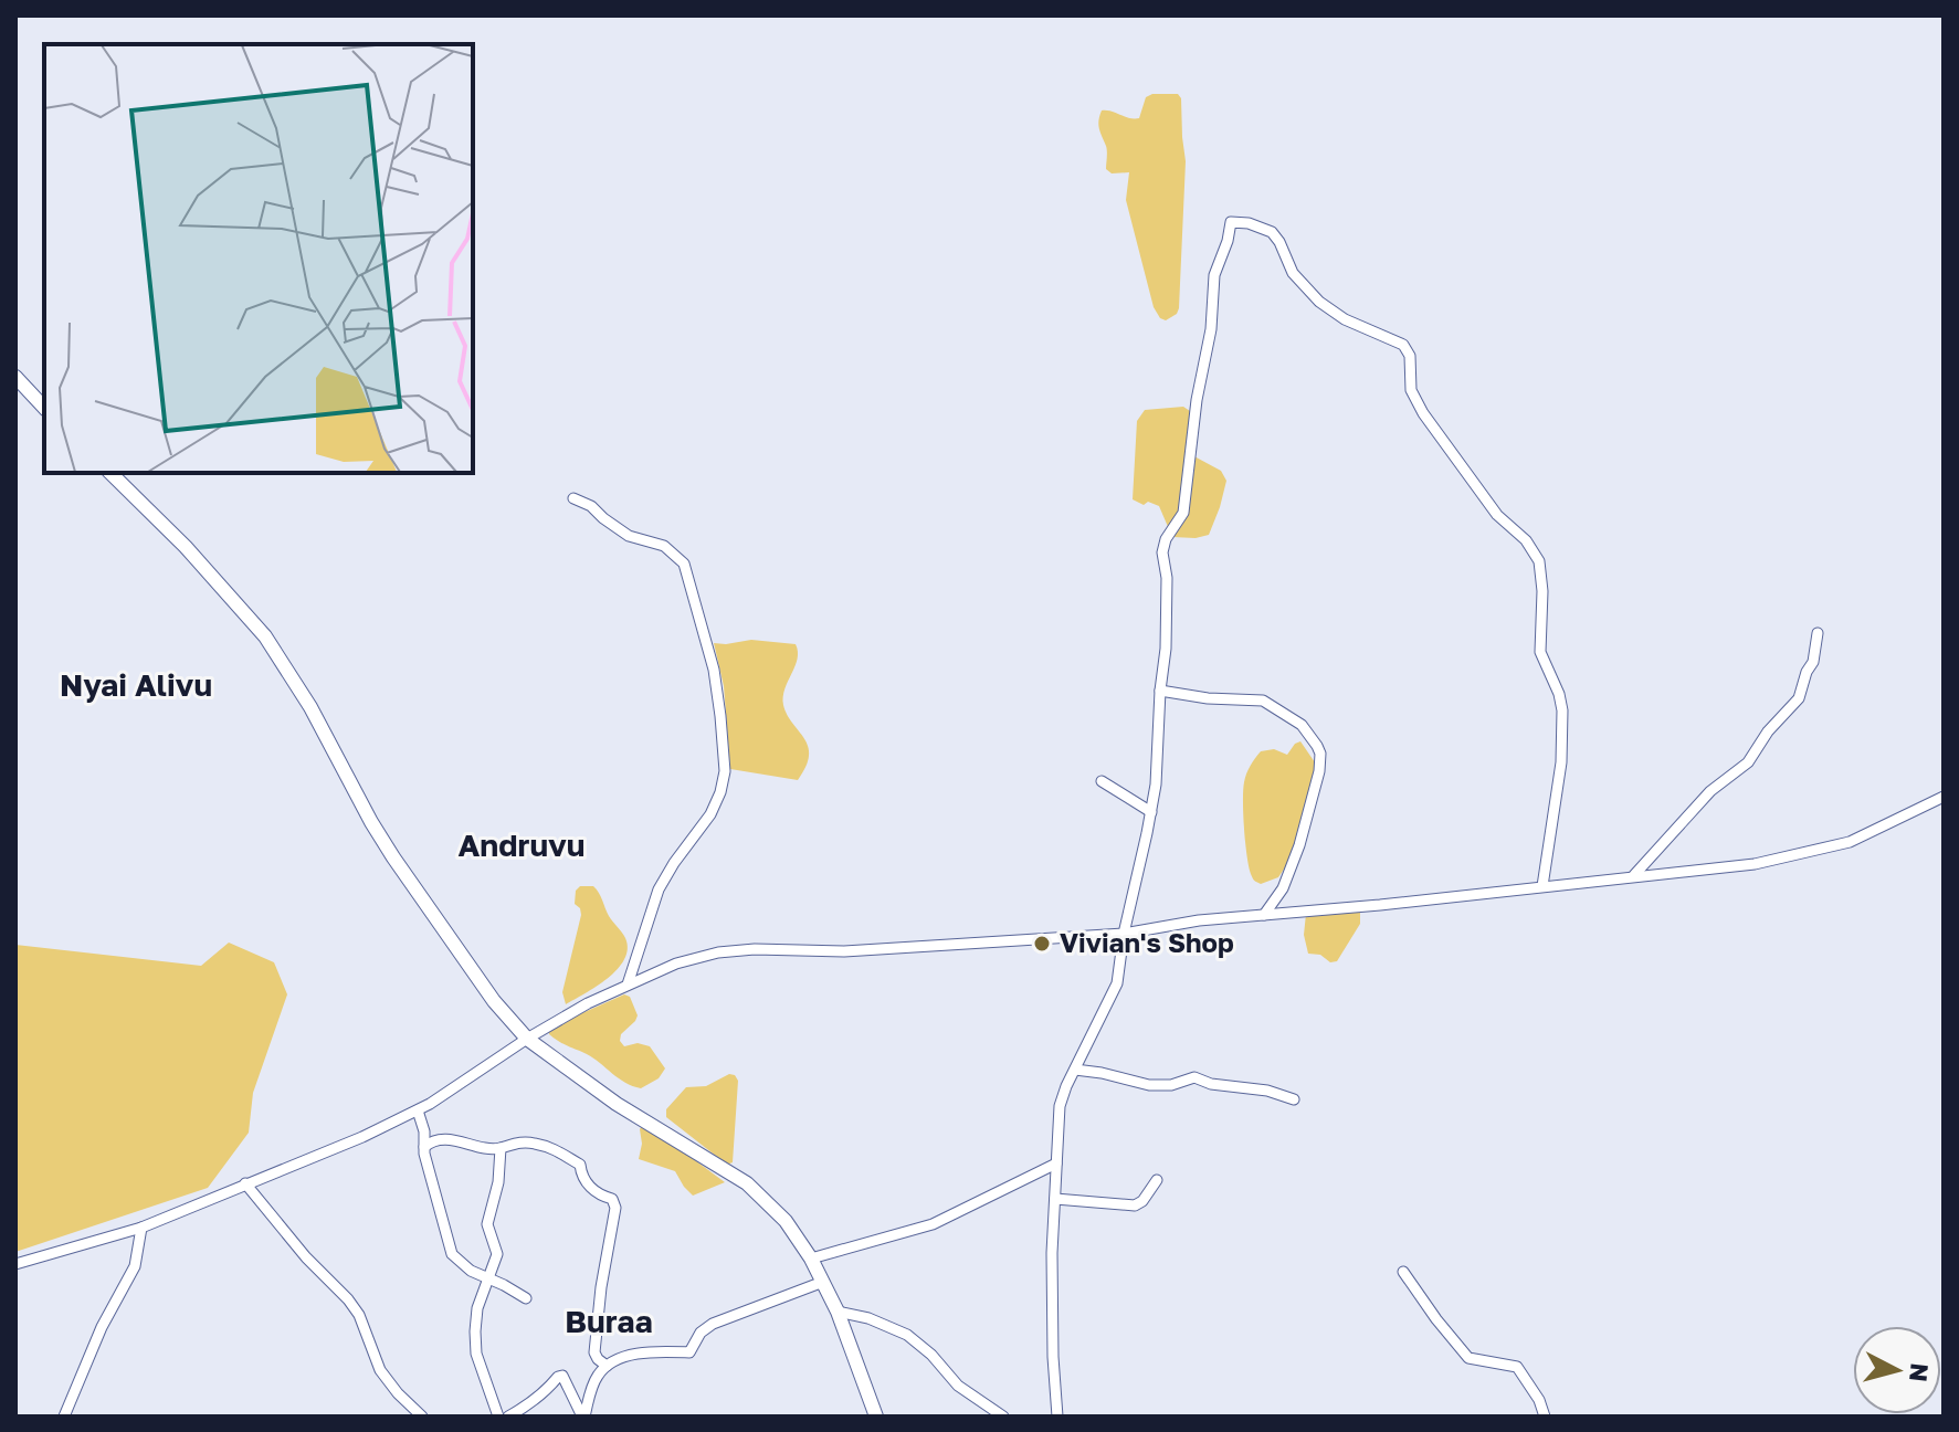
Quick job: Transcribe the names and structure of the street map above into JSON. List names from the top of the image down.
{
  "districts": ["Nyai Alivu", "Andruvu", "Buraa"],
  "places": ["Vivian's Shop"],
  "north": "right"
}
